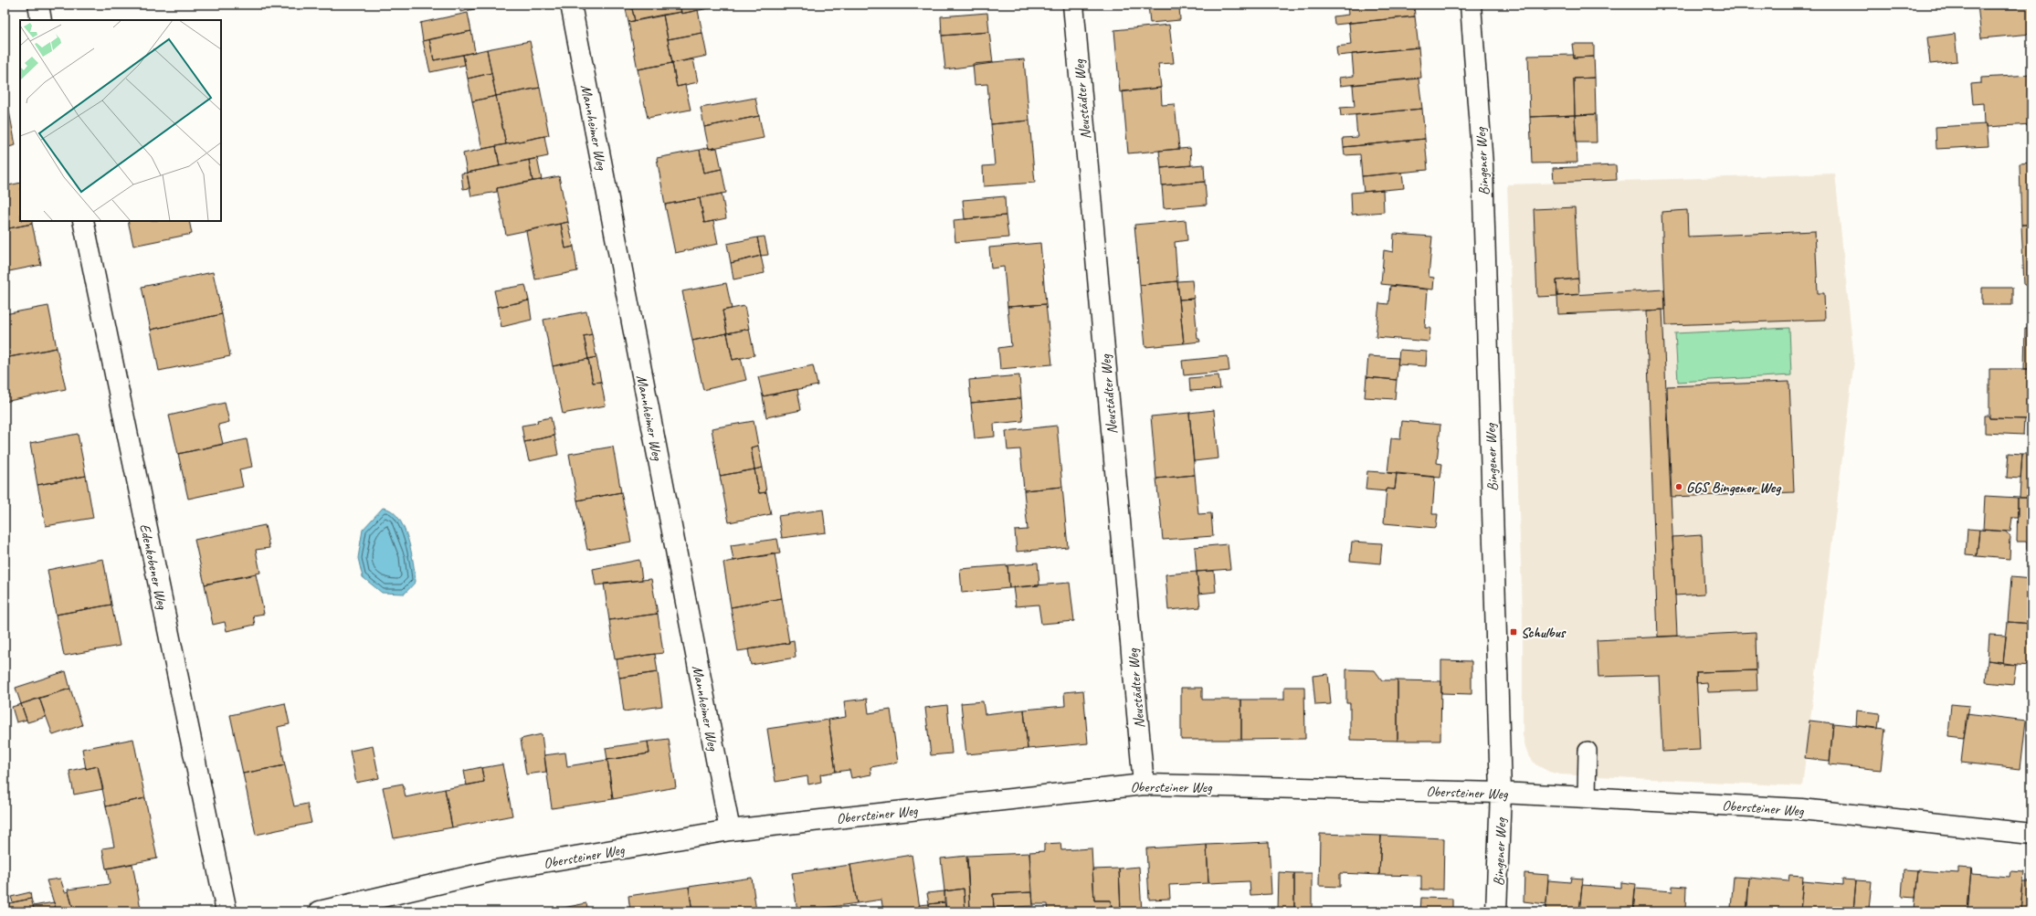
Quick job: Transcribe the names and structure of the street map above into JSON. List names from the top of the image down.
{
  "streets": {
    "street": [
      "Neustädter Weg",
      "Mannheimer Weg",
      "Bingener Weg",
      "Edenkobener Weg",
      "Obersteiner Weg"
    ]
  },
  "crossings": [
    ["Neustädter Weg", "Obersteiner Weg"],
    ["Mannheimer Weg", "Obersteiner Weg"],
    ["Bingener Weg", "Obersteiner Weg"]
  ],
  "places": {
    "other": ["GGS Bingener Weg"],
    "transit": ["Schulbus"]
  }
}
